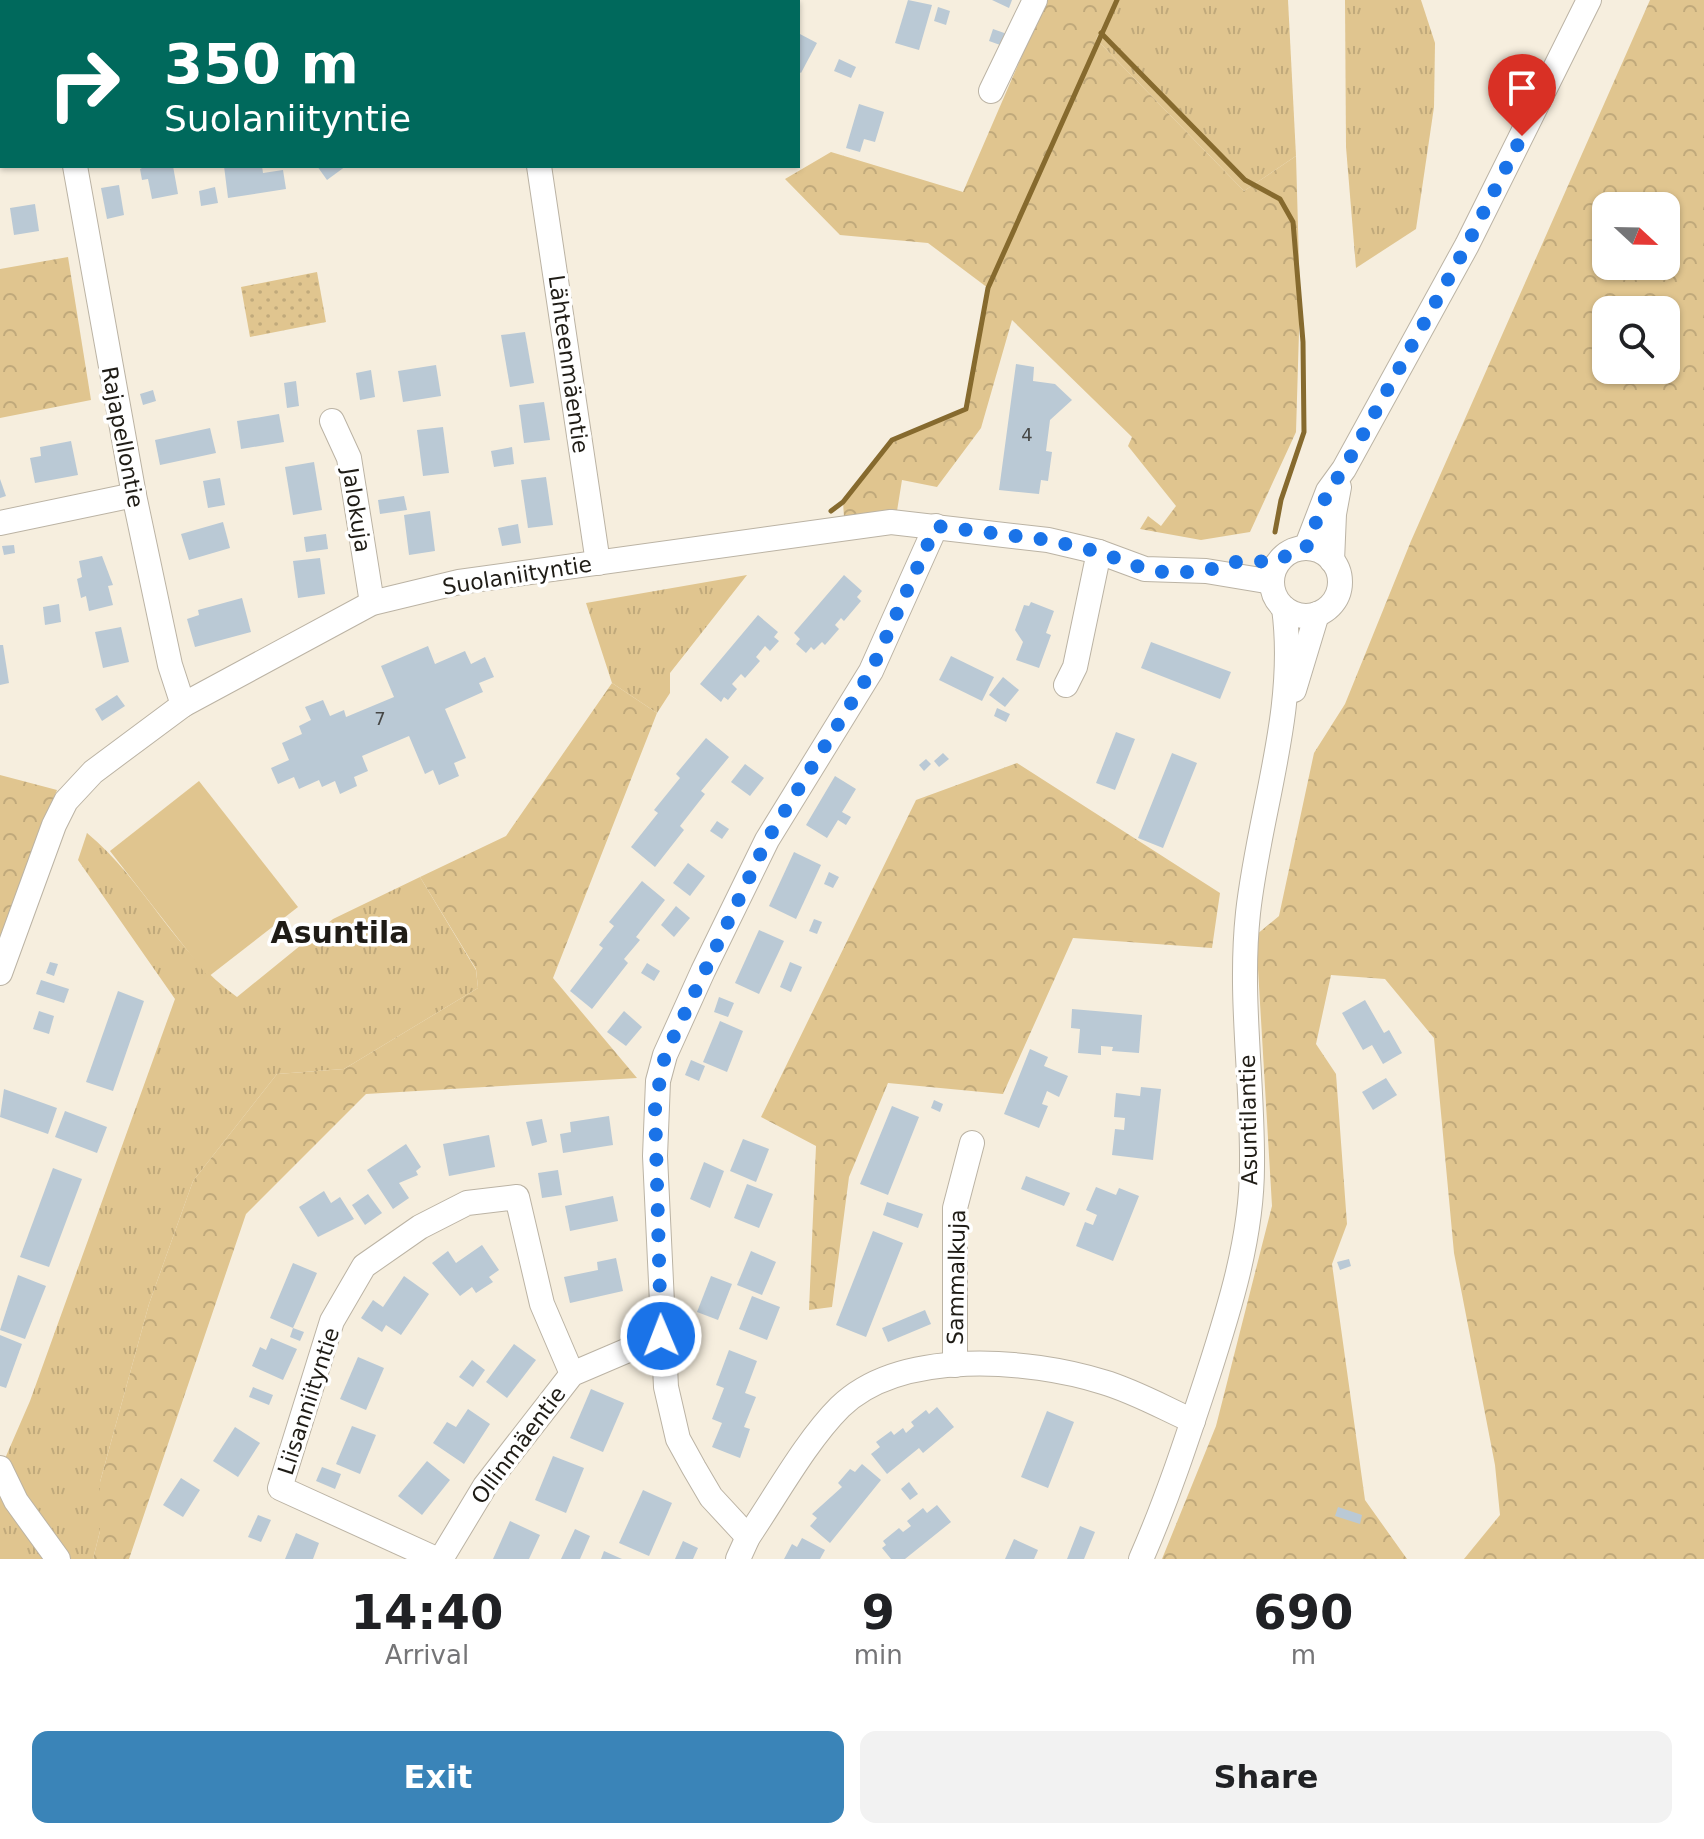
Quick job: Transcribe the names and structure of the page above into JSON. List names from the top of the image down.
{
  "streets": {
    "street": [
      "Lähteenmäentie",
      "Rajapellontie",
      "Jalokuja",
      "Suolaniityntie",
      "Asuntilantie",
      "Sammalkuja",
      "Liisanniityntie",
      "Ollinmäentie"
    ]
  },
  "crossings": [
    ["Lähteenmäentie", "Suolaniityntie"],
    ["Rajapellontie", "Suolaniityntie"],
    ["Jalokuja", "Suolaniityntie"],
    ["Suolaniityntie", "Asuntilantie"],
    ["Liisanniityntie", "Ollinmäentie"]
  ],
  "districts": ["Asuntila"],
  "house_numbers": ["4", "7"],
  "north": "right",
  "page": {
    "turn": ["350 m", "Suolaniityntie"],
    "eta": [
      "14:40",
      "Arrival",
      "9",
      "min",
      "690",
      "m"
    ],
    "buttons": ["Exit", "Share"]
  }
}
